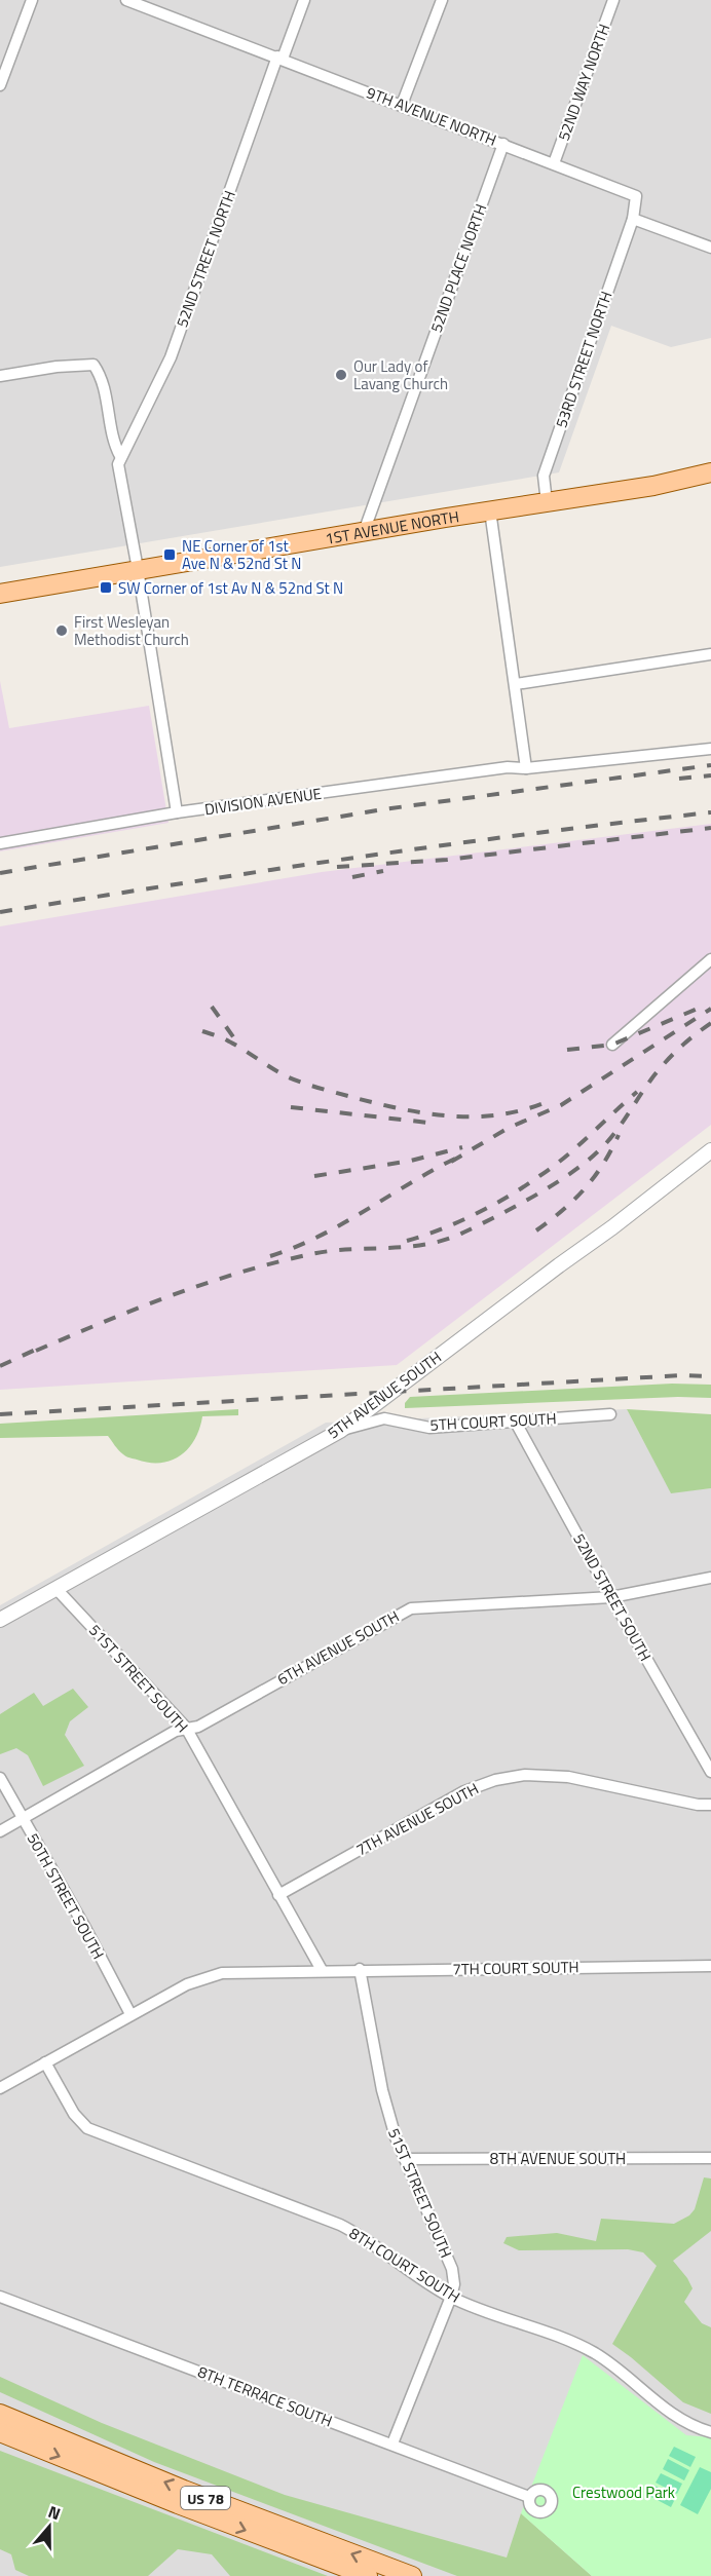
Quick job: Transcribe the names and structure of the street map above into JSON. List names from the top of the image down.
{
  "streets": {
    "main road": ["1ST AVENUE NORTH", "US 78"],
    "street": [
      "52ND WAY NORTH",
      "9TH AVENUE NORTH",
      "52ND STREET NORTH",
      "52ND PLACE NORTH",
      "53RD STREET NORTH",
      "DIVISION AVENUE",
      "5TH AVENUE SOUTH",
      "5TH COURT SOUTH",
      "52ND STREET SOUTH",
      "6TH AVENUE SOUTH",
      "51ST STREET SOUTH",
      "7TH AVENUE SOUTH",
      "50TH STREET SOUTH",
      "7TH COURT SOUTH",
      "8TH AVENUE SOUTH",
      "8TH COURT SOUTH",
      "8TH TERRACE SOUTH"
    ]
  },
  "crossings": [
    ["52ND WAY NORTH", "9TH AVENUE NORTH"],
    ["9TH AVENUE NORTH", "52ND STREET NORTH"],
    ["9TH AVENUE NORTH", "52ND PLACE NORTH"],
    ["9TH AVENUE NORTH", "53RD STREET NORTH"],
    ["52ND PLACE NORTH", "1ST AVENUE NORTH"],
    ["53RD STREET NORTH", "1ST AVENUE NORTH"],
    ["5TH AVENUE SOUTH", "5TH COURT SOUTH"],
    ["5TH AVENUE SOUTH", "51ST STREET SOUTH"],
    ["5TH COURT SOUTH", "52ND STREET SOUTH"],
    ["52ND STREET SOUTH", "6TH AVENUE SOUTH"],
    ["6TH AVENUE SOUTH", "51ST STREET SOUTH"],
    ["6TH AVENUE SOUTH", "50TH STREET SOUTH"],
    ["51ST STREET SOUTH", "7TH AVENUE SOUTH"],
    ["51ST STREET SOUTH", "7TH COURT SOUTH"],
    ["51ST STREET SOUTH", "8TH AVENUE SOUTH"],
    ["51ST STREET SOUTH", "8TH COURT SOUTH"],
    ["51ST STREET SOUTH", "8TH TERRACE SOUTH"]
  ],
  "parks": ["Crestwood Park"],
  "places": {
    "other": ["Our Lady of Lavang Church", "First Wesleyan Methodist Church"],
    "transit": ["NE Corner of 1st Ave N & 52nd St N", "SW Corner of 1st Av N & 52nd St N"]
  },
  "north": "top"
}
